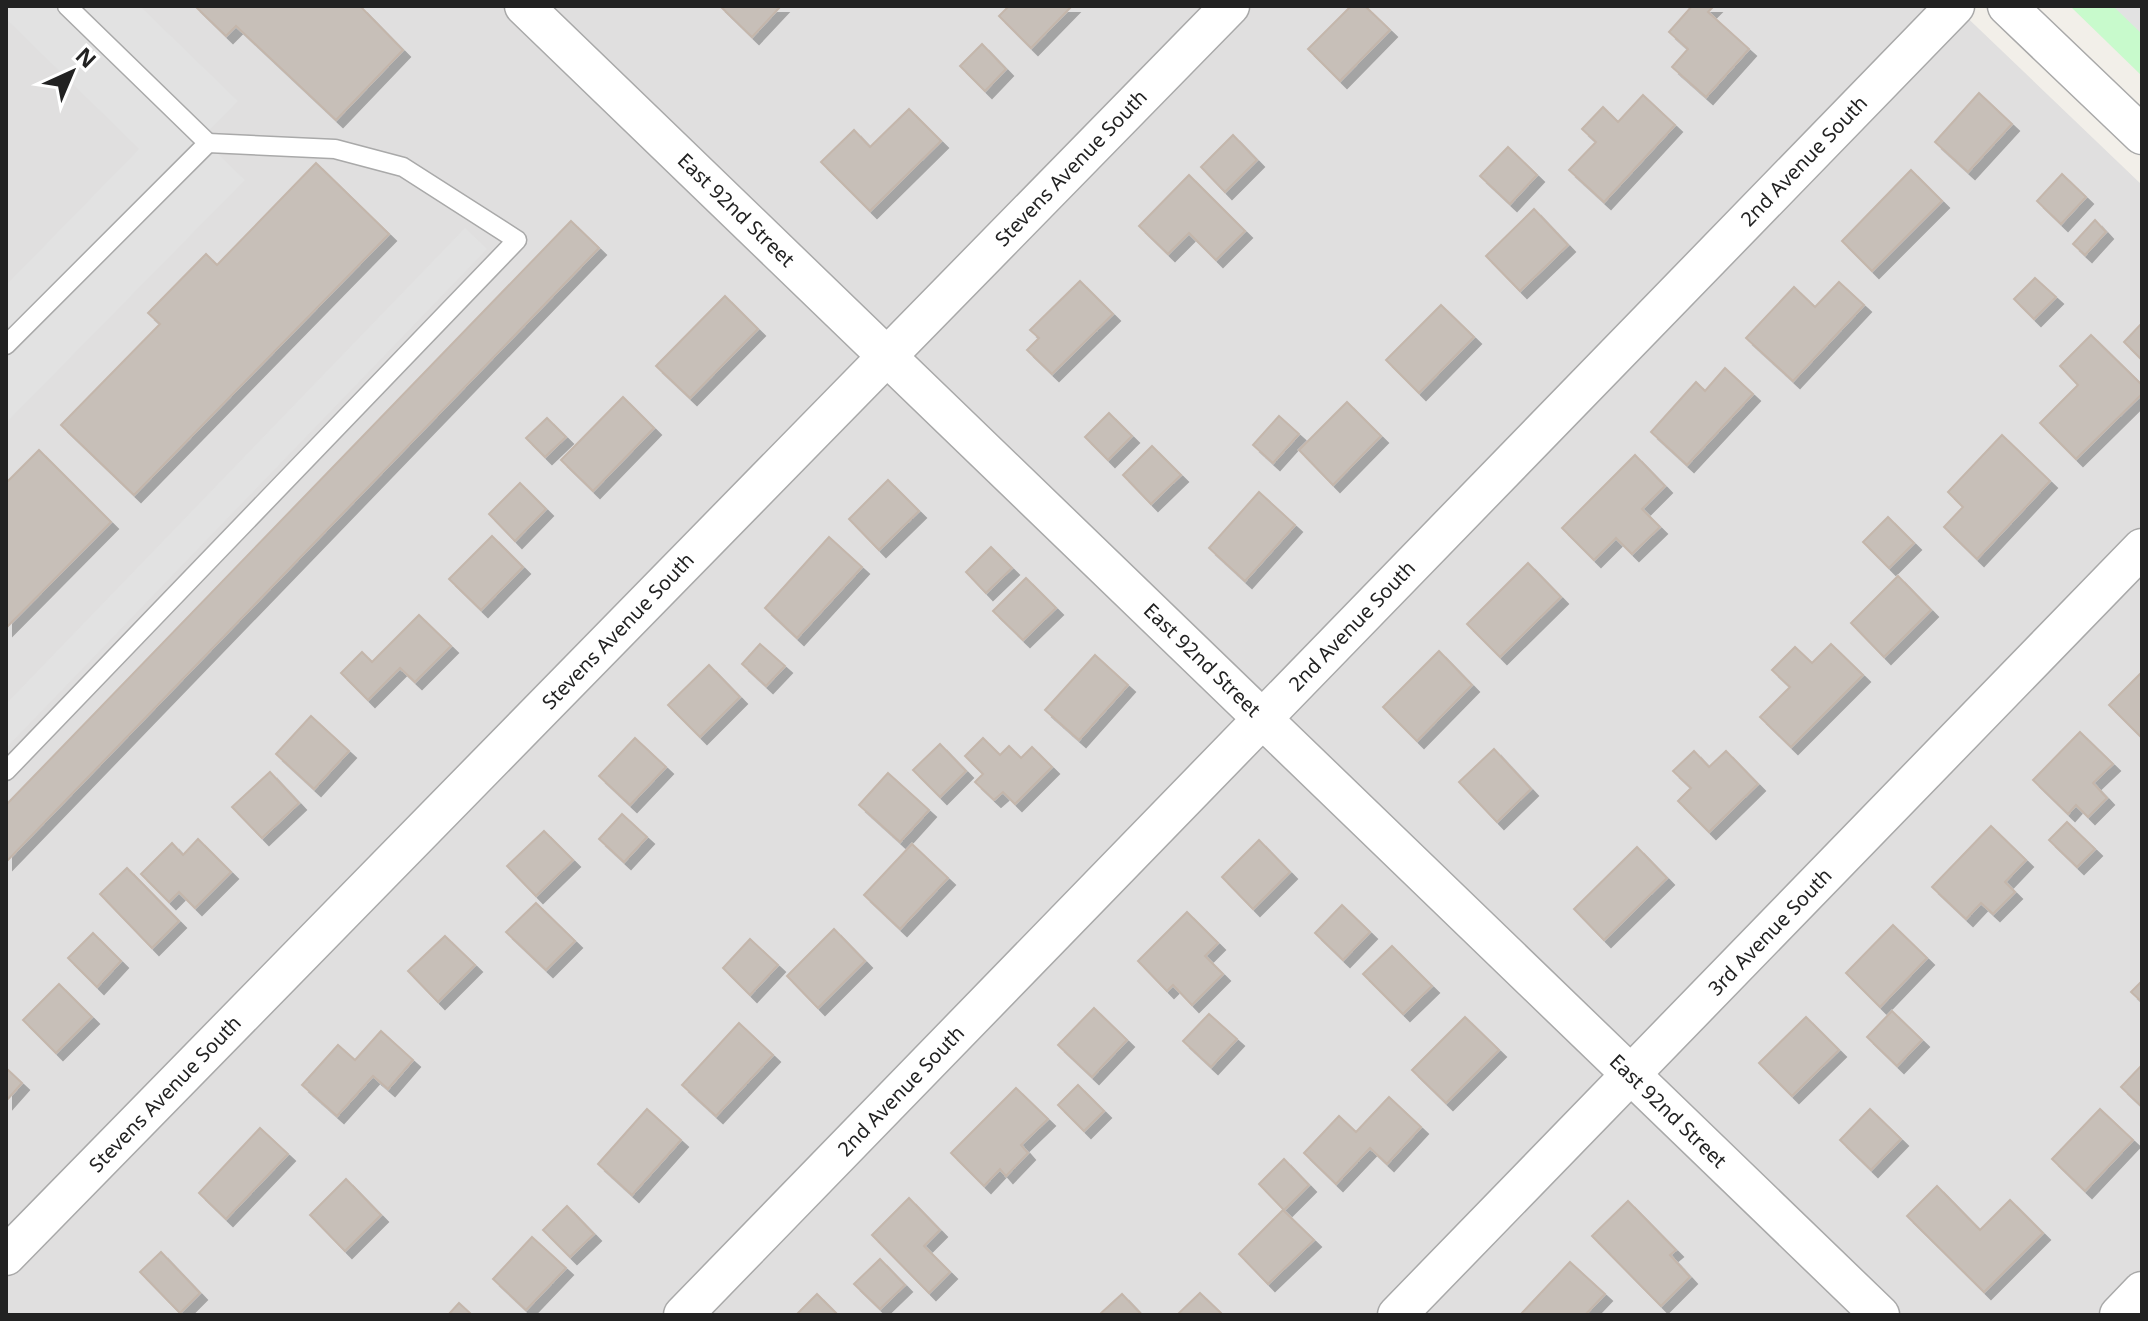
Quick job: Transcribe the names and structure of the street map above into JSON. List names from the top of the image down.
{
  "streets": {
    "street": [
      "2nd Avenue South",
      "Stevens Avenue South",
      "East 92nd Street",
      "3rd Avenue South"
    ]
  },
  "crossings": [
    ["2nd Avenue South", "East 92nd Street"],
    ["Stevens Avenue South", "East 92nd Street"],
    ["East 92nd Street", "3rd Avenue South"]
  ],
  "north": "top right"
}
